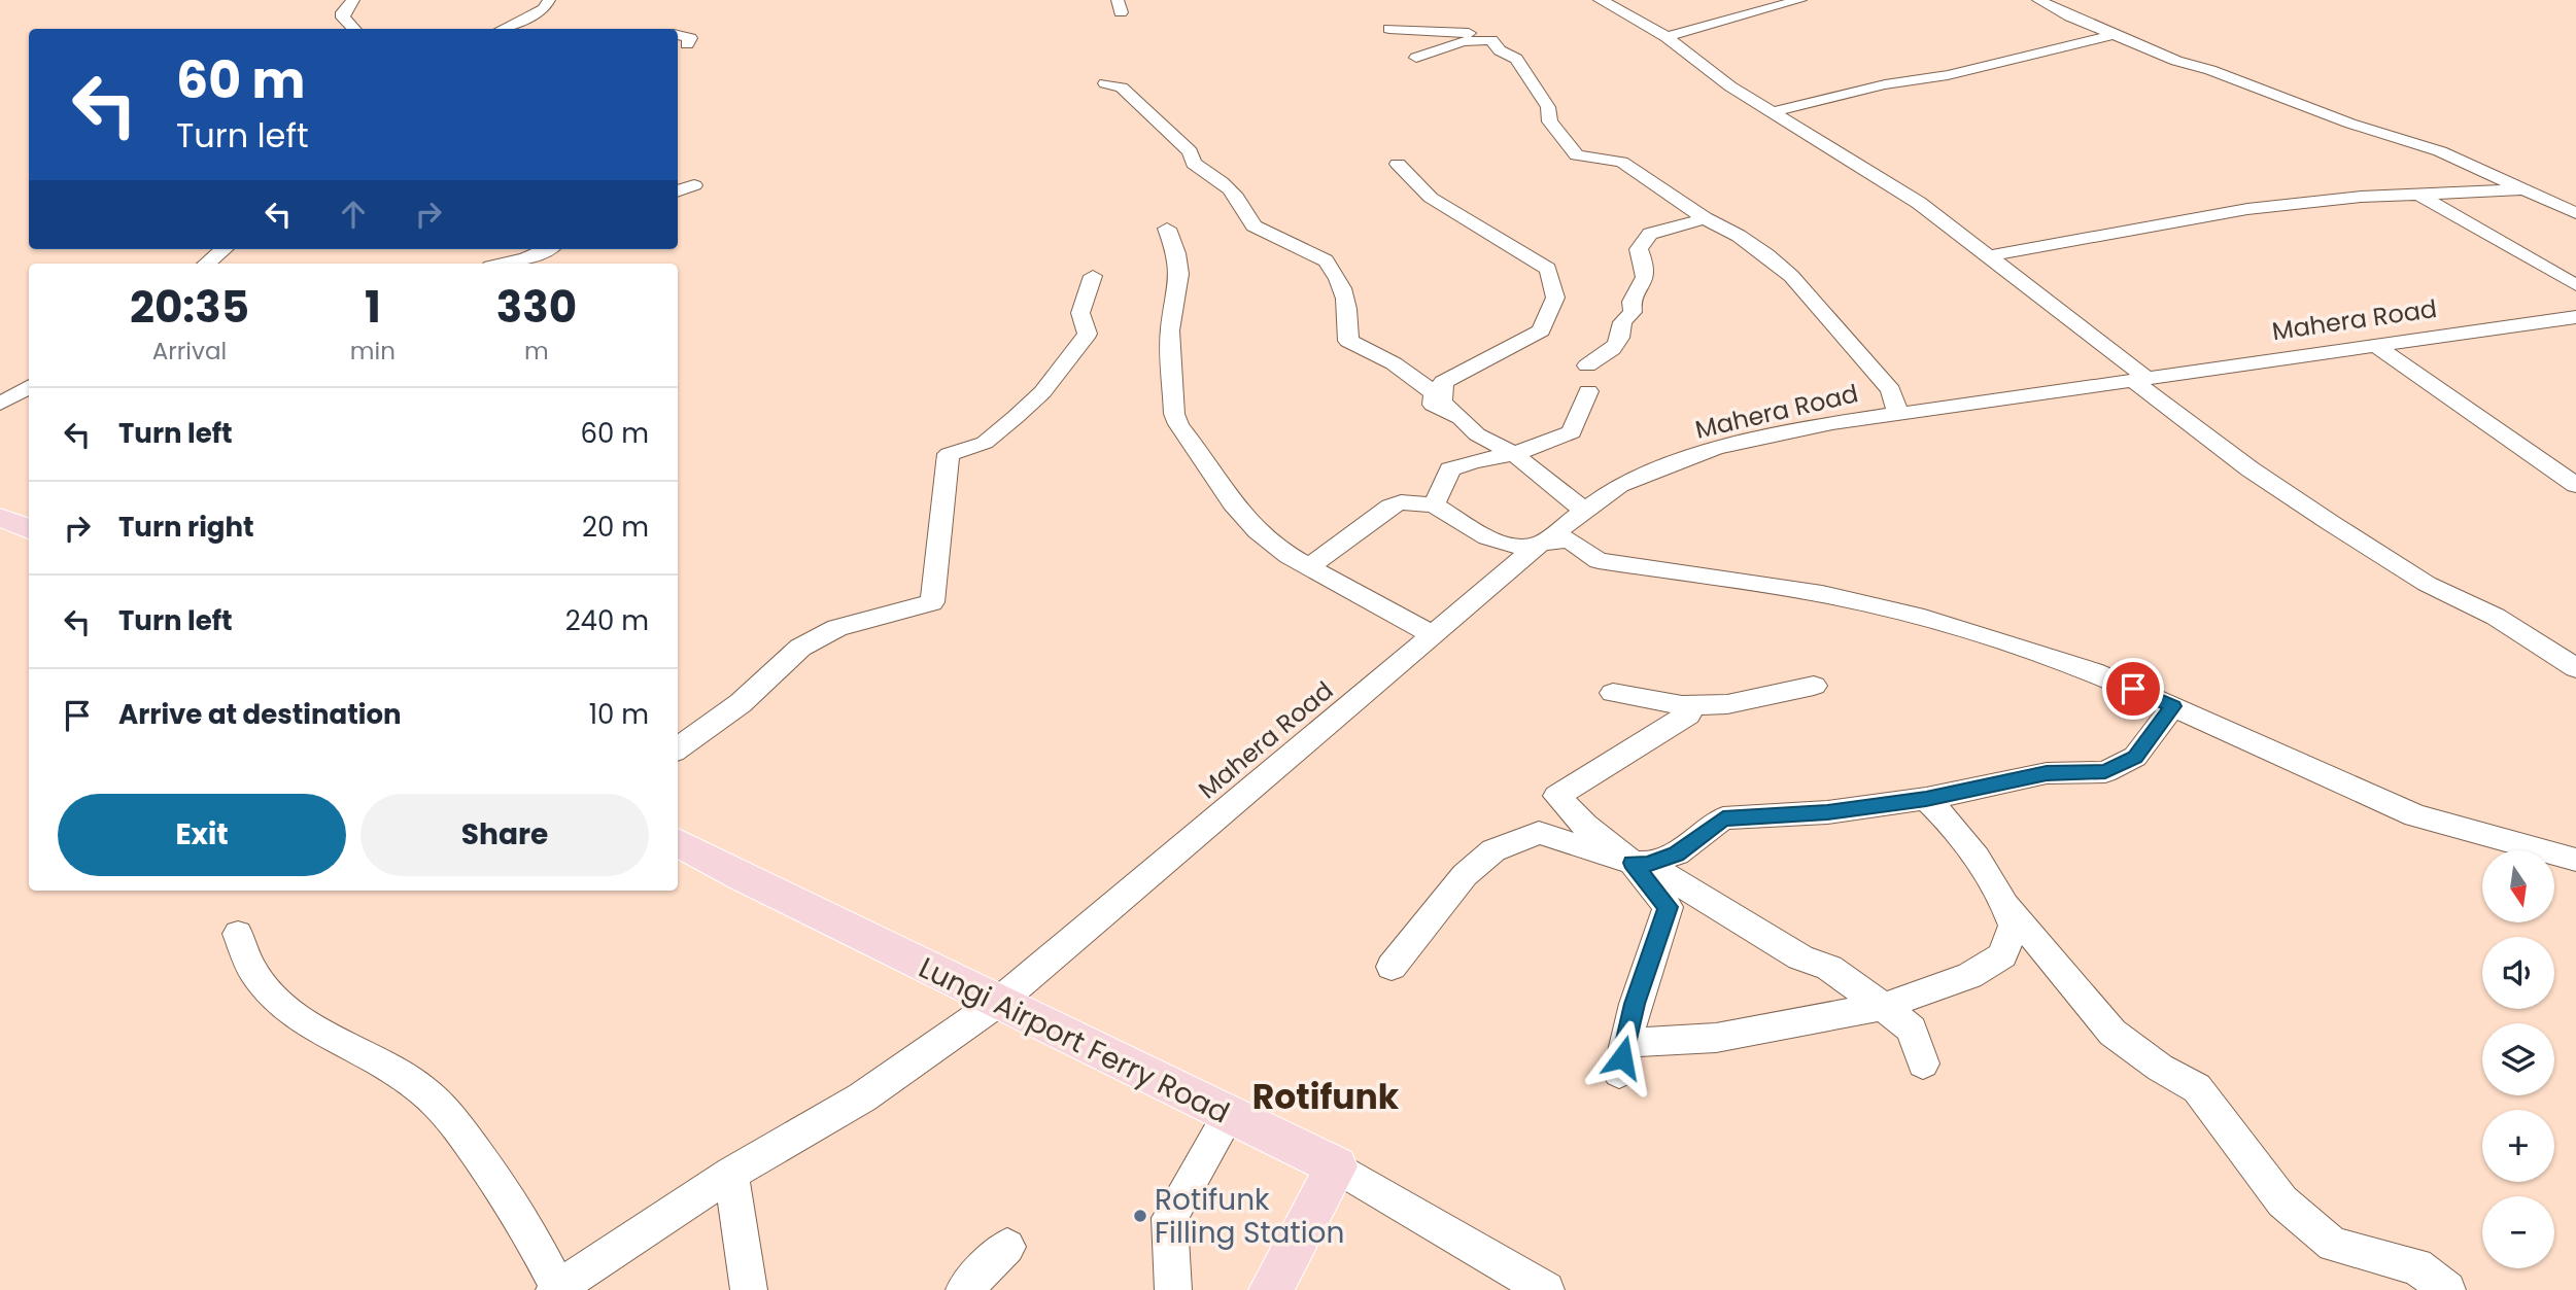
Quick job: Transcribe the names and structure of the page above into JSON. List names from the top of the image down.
{
  "streets": {
    "main road": ["Lungi Airport Ferry Road"],
    "street": ["Mahera Road"]
  },
  "crossings": [
    ["Mahera Road", "Lungi Airport Ferry Road"]
  ],
  "districts": ["Rotifunk"],
  "places": ["Rotifunk Filling Station"],
  "north": "bottom",
  "page": {
    "turn": ["60 m", "Turn left"],
    "eta": [
      "20:35",
      "Arrival",
      "1",
      "min",
      "330",
      "m"
    ],
    "list": [
      {
        "name": "Turn left",
        "value": "60 m"
      },
      {
        "name": "Turn right",
        "value": "20 m"
      },
      {
        "name": "Turn left",
        "value": "240 m"
      },
      {
        "name": "Arrive at destination",
        "value": "10 m"
      }
    ],
    "buttons": ["Exit", "Share"],
    "map_buttons": ["+", "−"]
  }
}
